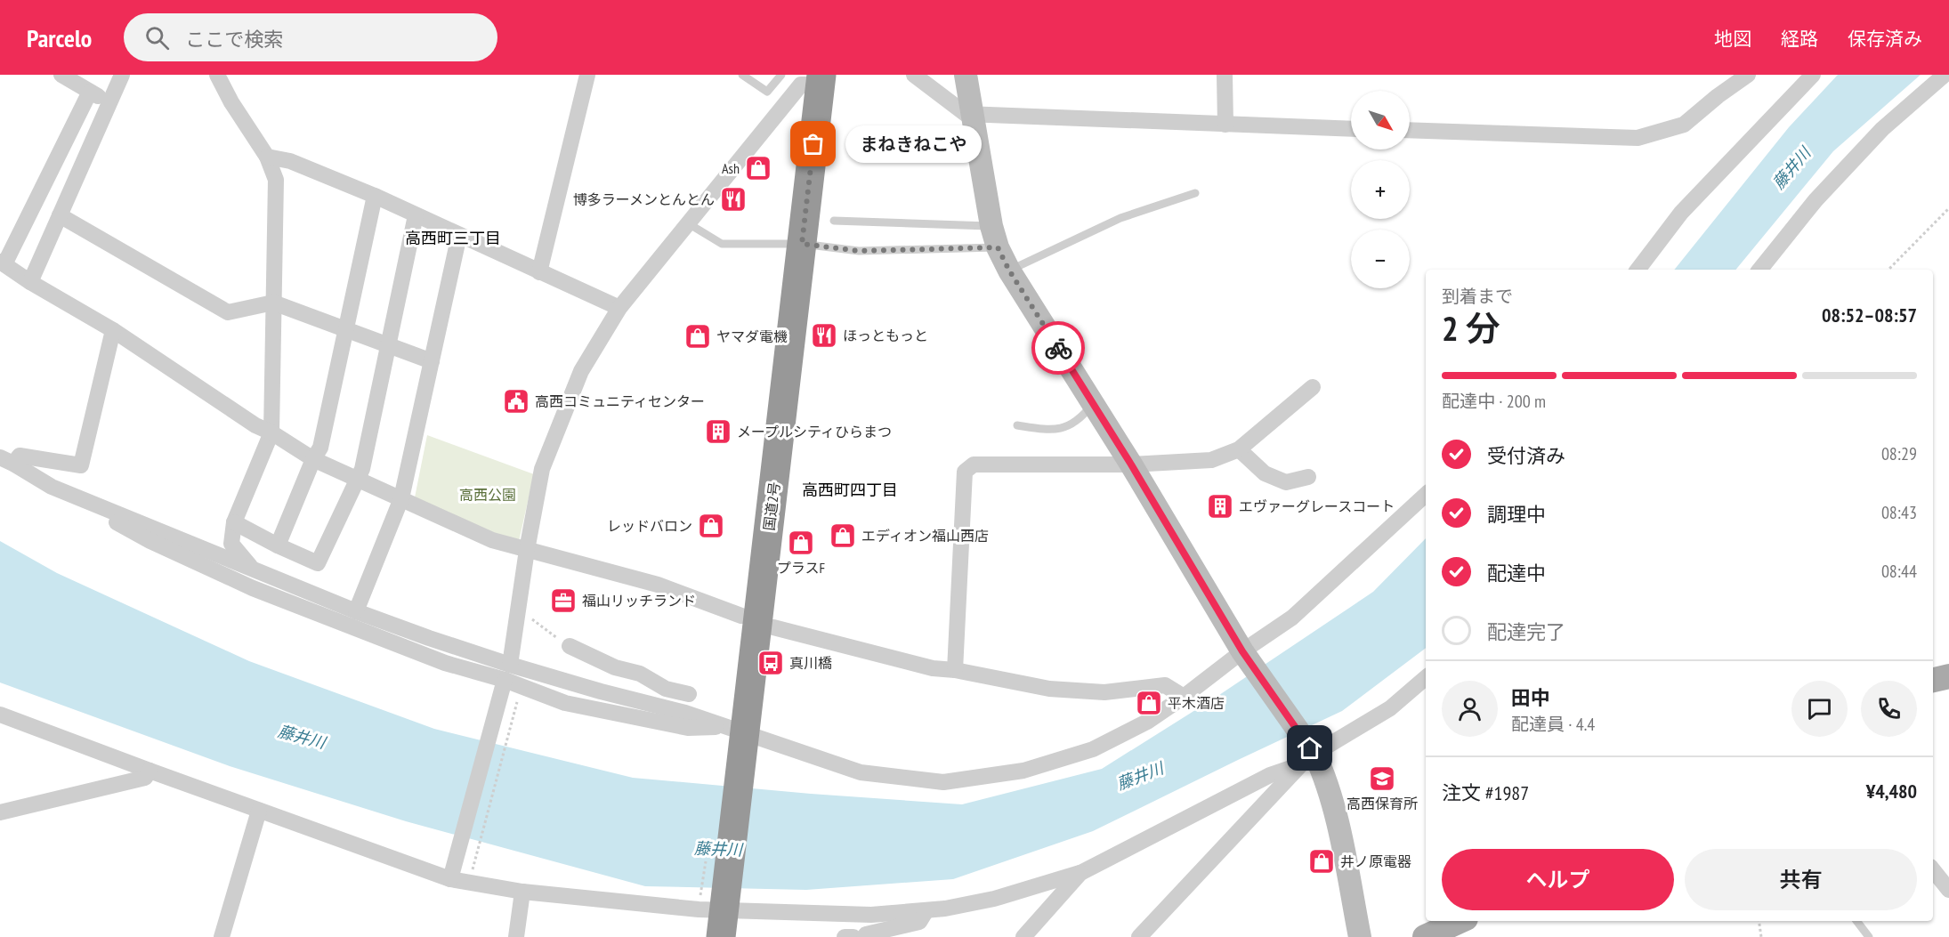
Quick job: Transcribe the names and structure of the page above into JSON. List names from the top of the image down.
{
  "streets": {
    "highway": ["国道2号"]
  },
  "districts": ["高西町三丁目", "高西町四丁目"],
  "water": ["藤井川"],
  "parks": ["高西公園"],
  "places": {
    "other": ["まねきねこや"],
    "shop": [
      "Ash",
      "ヤマダ電機",
      "レッドバロン",
      "エディオン福山西店",
      "プラスF",
      "平木酒店",
      "井ノ原電器"
    ],
    "restaurant": ["博多ラーメンとんとん", "ほっともっと"],
    "public building": ["高西コミュニティセンター"],
    "building": ["メープルシティひらまつ", "エヴァーグレースコート"],
    "office": ["福山リッチランド"],
    "bus stop": ["真川橋"],
    "school or university": ["高西保育所"]
  },
  "north": "bottom right",
  "page": {
    "header": "Parcelo",
    "search": "ここで検索",
    "nav": ["地図", "経路", "保存済み"],
    "map_buttons": ["+", "−"],
    "bubble": "まねきねこや",
    "heading": ["2 分", "到着まで", "08:52–08:57"],
    "panel": [
      "田中",
      "配達員 · 4.4",
      "注文 #1987",
      "¥4,480"
    ],
    "bar": "配達中 · 200 m",
    "list": [
      ["受付済み", "08:29"],
      ["調理中", "08:43"],
      ["配達中", "08:44"],
      "配達完了"
    ],
    "buttons": ["ヘルプ", "共有"]
  }
}
